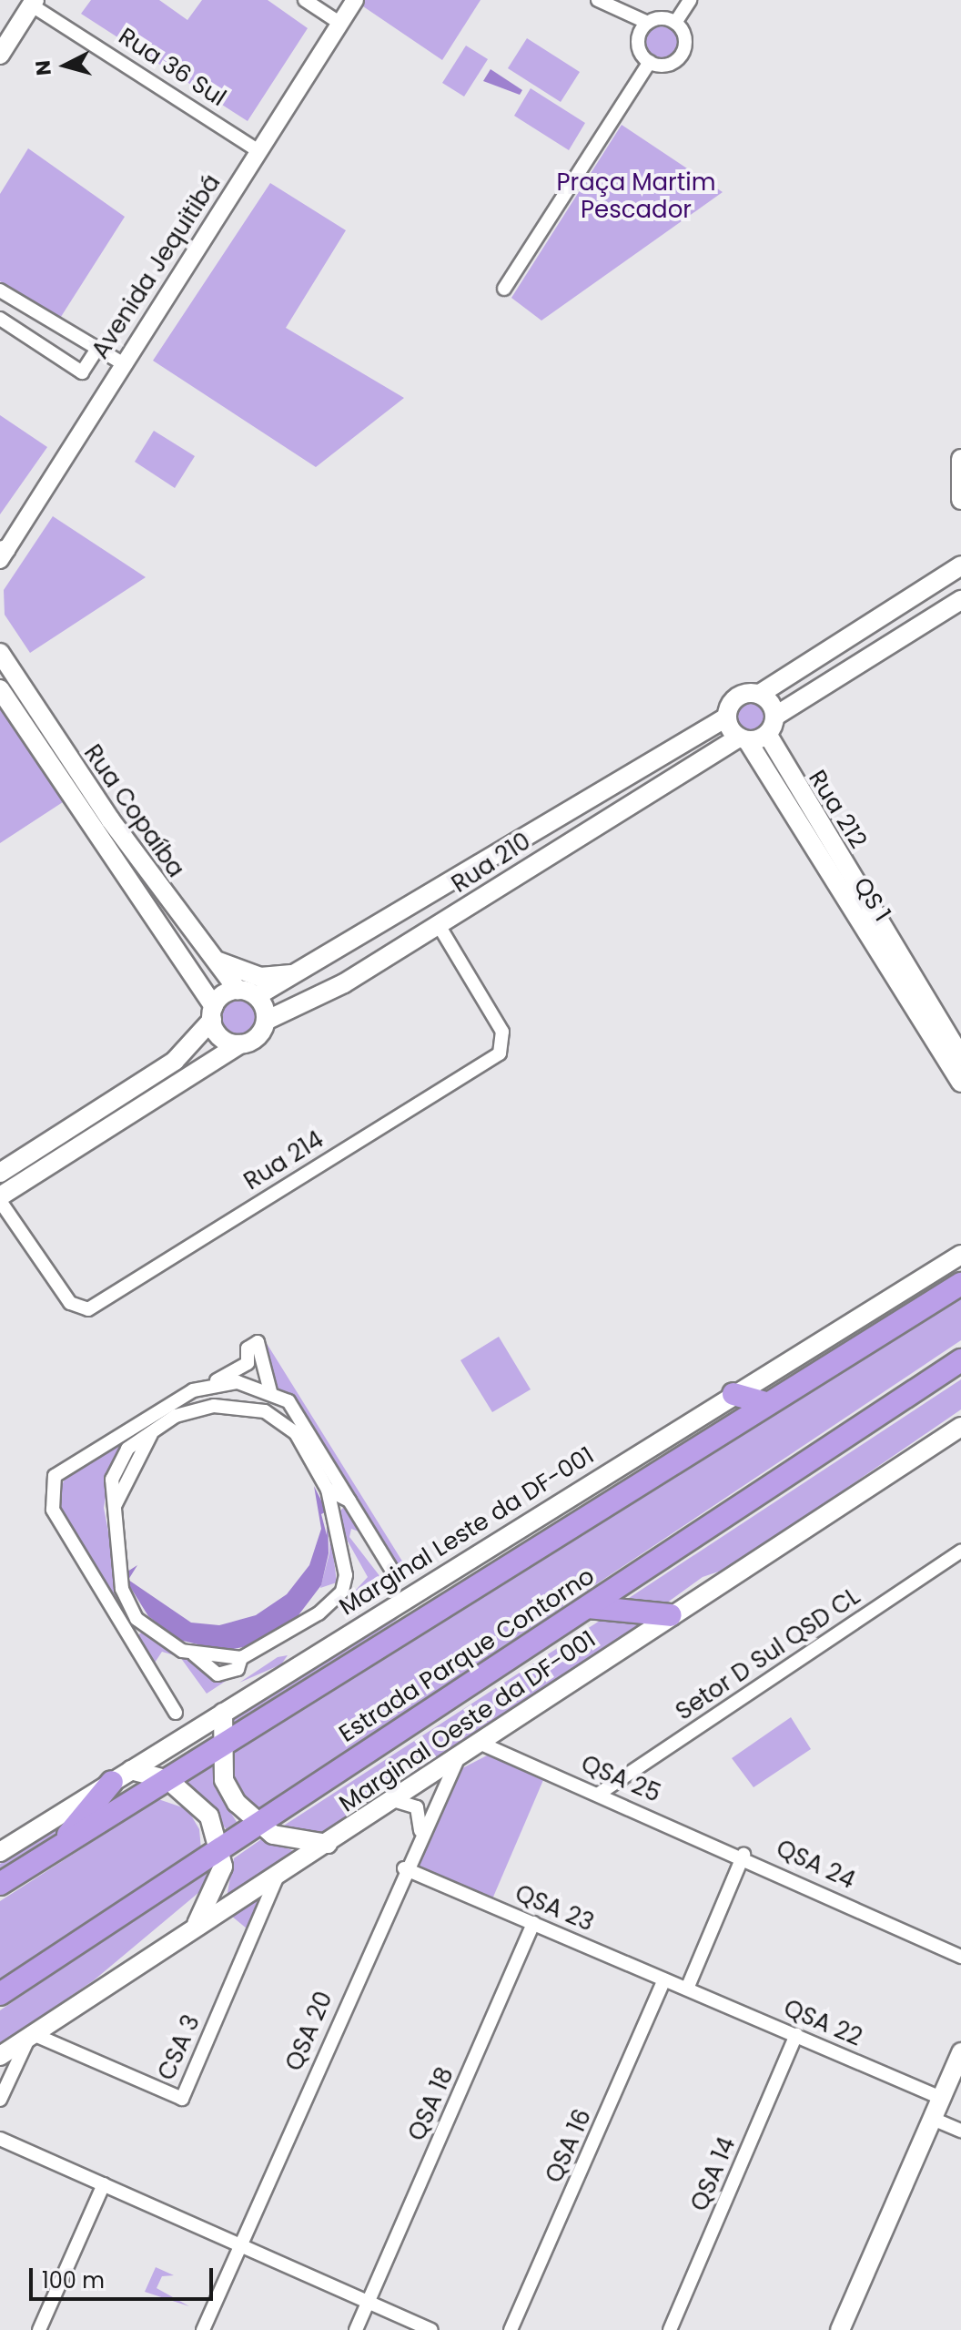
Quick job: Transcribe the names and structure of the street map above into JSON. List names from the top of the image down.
{
  "streets": {
    "highway": ["Estrada Parque Contorno"],
    "main road": [
      "Rua 212",
      "Rua Copaíba",
      "Rua 210",
      "QS 1",
      "Marginal Leste da DF-001",
      "Marginal Oeste da DF-001"
    ],
    "street": [
      "Rua 36 Sul",
      "Avenida Jequitibá",
      "Rua 214",
      "Setor D Sul QSD CL",
      "QSA 25",
      "QSA 24",
      "QSA 23",
      "QSA 22",
      "QSA 20",
      "CSA 3",
      "QSA 18",
      "QSA 16",
      "QSA 14"
    ]
  },
  "crossings": [
    ["Rua 36 Sul", "Avenida Jequitibá"],
    ["Rua 212", "Rua 210"],
    ["Rua 212", "QS 1"],
    ["Rua Copaíba", "Rua 210"],
    ["Rua 210", "QS 1"],
    ["Rua 210", "Rua 214"],
    ["Setor D Sul QSD CL", "QSA 25"],
    ["Marginal Oeste da DF-001", "QSA 25"],
    ["Marginal Oeste da DF-001", "QSA 20"],
    ["Marginal Oeste da DF-001", "CSA 3"],
    ["QSA 25", "QSA 24"],
    ["QSA 24", "QSA 23"],
    ["QSA 24", "QSA 22"],
    ["QSA 23", "QSA 22"],
    ["QSA 23", "QSA 20"],
    ["QSA 23", "QSA 18"],
    ["QSA 23", "QSA 16"],
    ["QSA 22", "QSA 14"]
  ],
  "parks": ["Praça Martim Pescador"],
  "scale_bar": "100 m",
  "north": "left"
}
